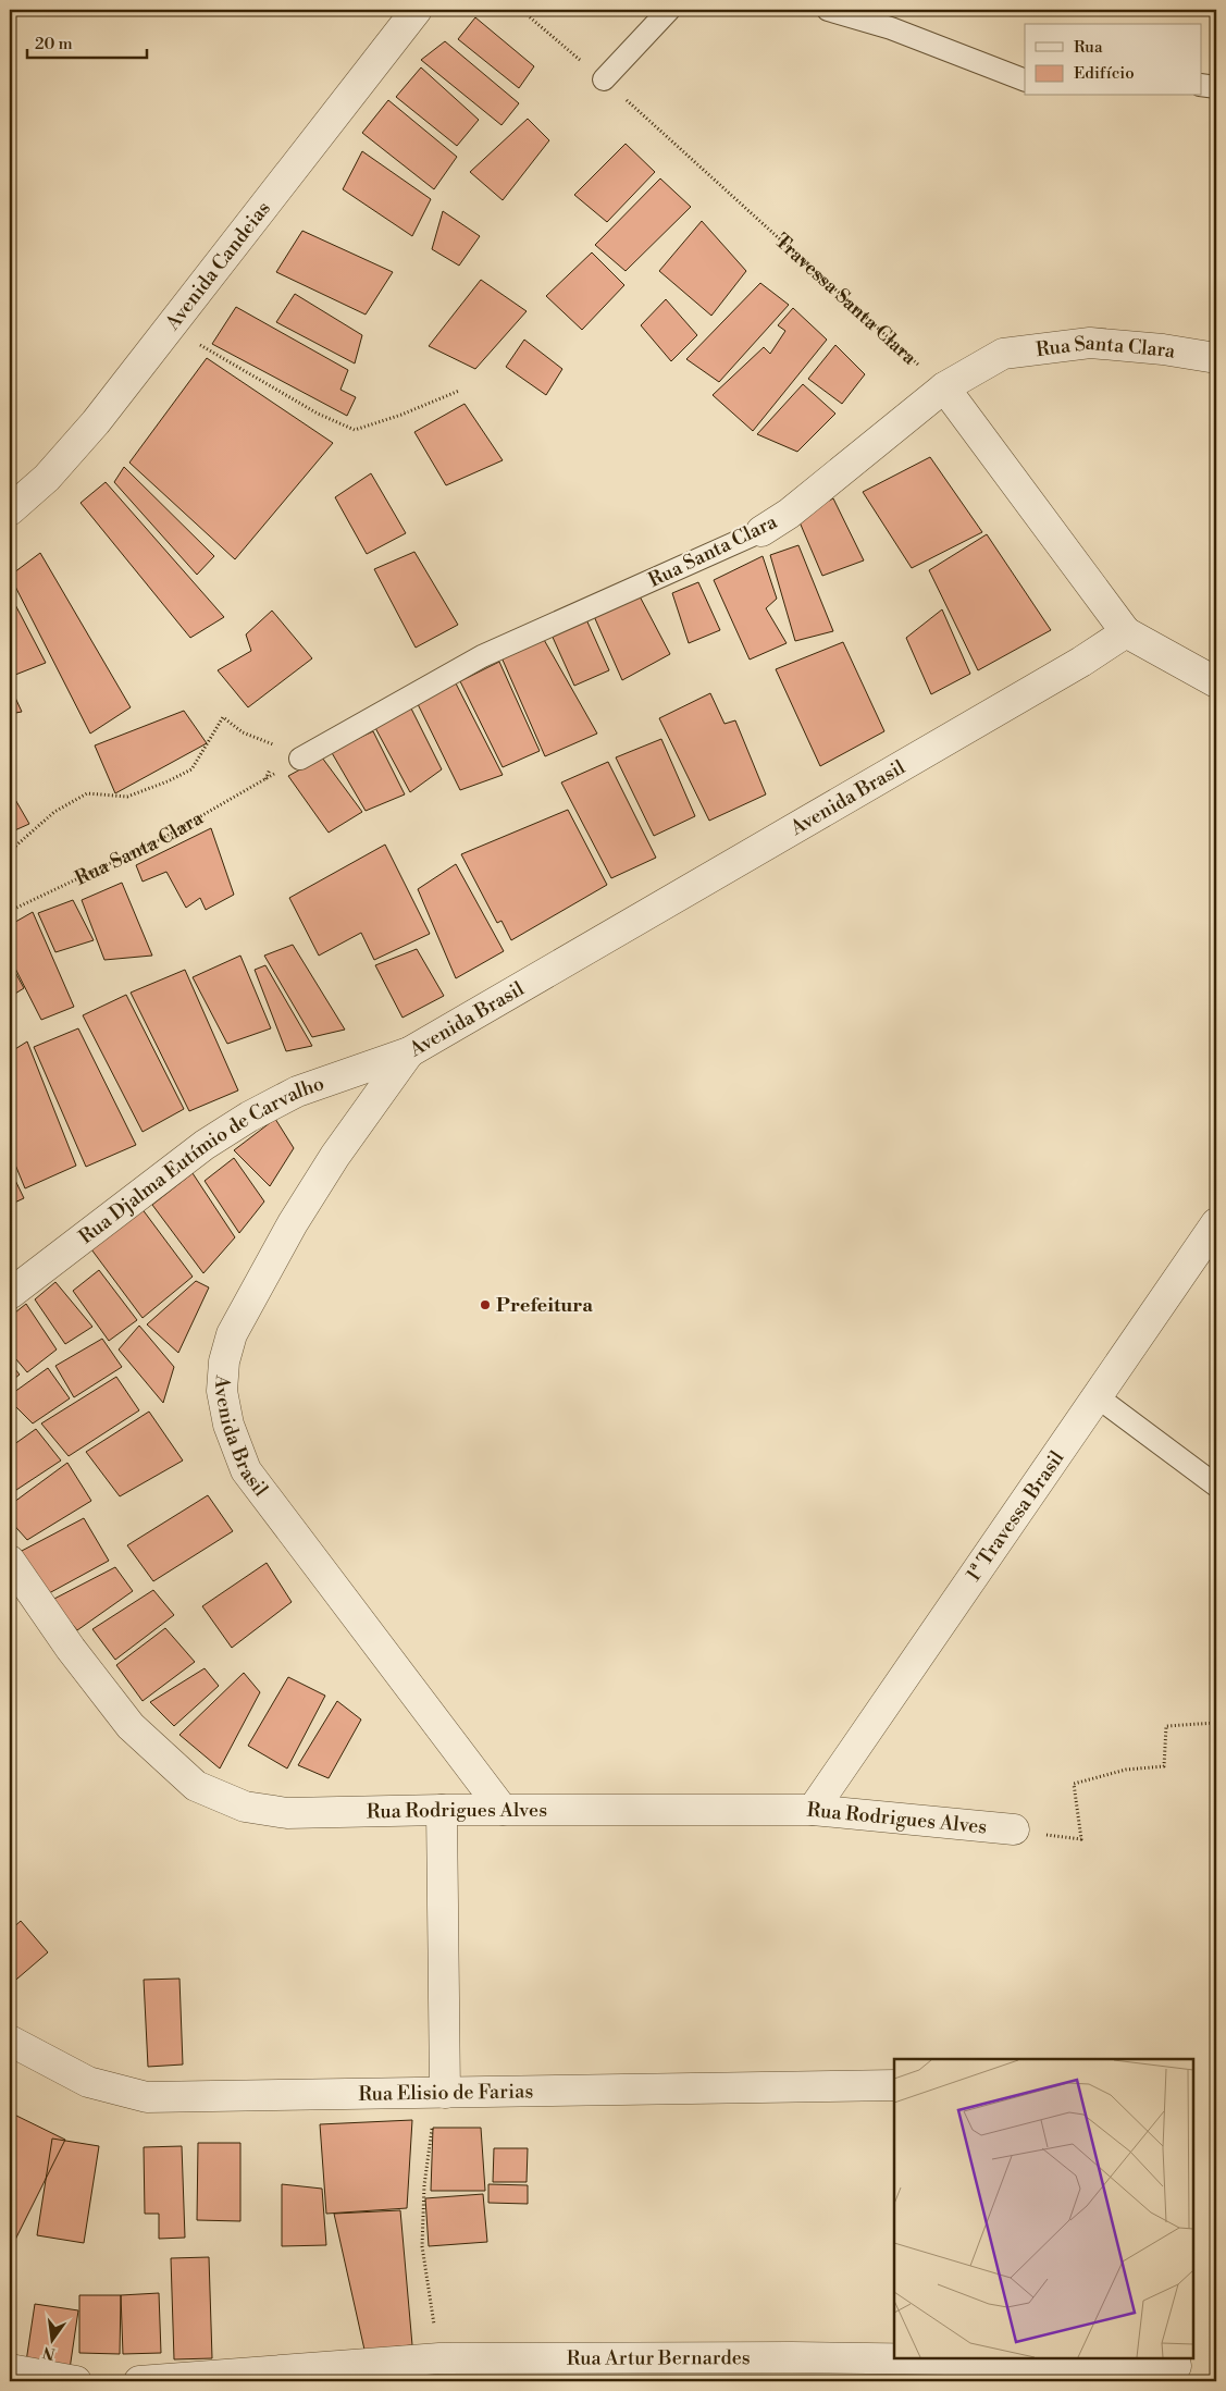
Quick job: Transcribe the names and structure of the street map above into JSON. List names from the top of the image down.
{
  "streets": {
    "street": [
      "Avenida Candeias",
      "Rua Santa Clara",
      "Avenida Brasil",
      "Rua Djalma Eutímio de Carvalho",
      "1ª Travessa Brasil",
      "Rua Rodrigues Alves",
      "Rua Elisio de Farias",
      "Rua Artur Bernardes"
    ],
    "path": ["Travessa Santa Clara"]
  },
  "crossings": [
    ["Travessa Santa Clara", "Rua Santa Clara"],
    ["Avenida Brasil", "Rua Djalma Eutímio de Carvalho"],
    ["Avenida Brasil", "Rua Rodrigues Alves"],
    ["1ª Travessa Brasil", "Rua Rodrigues Alves"]
  ],
  "places": ["Prefeitura"],
  "legend": ["Rua", "Edifício"],
  "scale_bar": "20 m",
  "north": "bottom"
}
